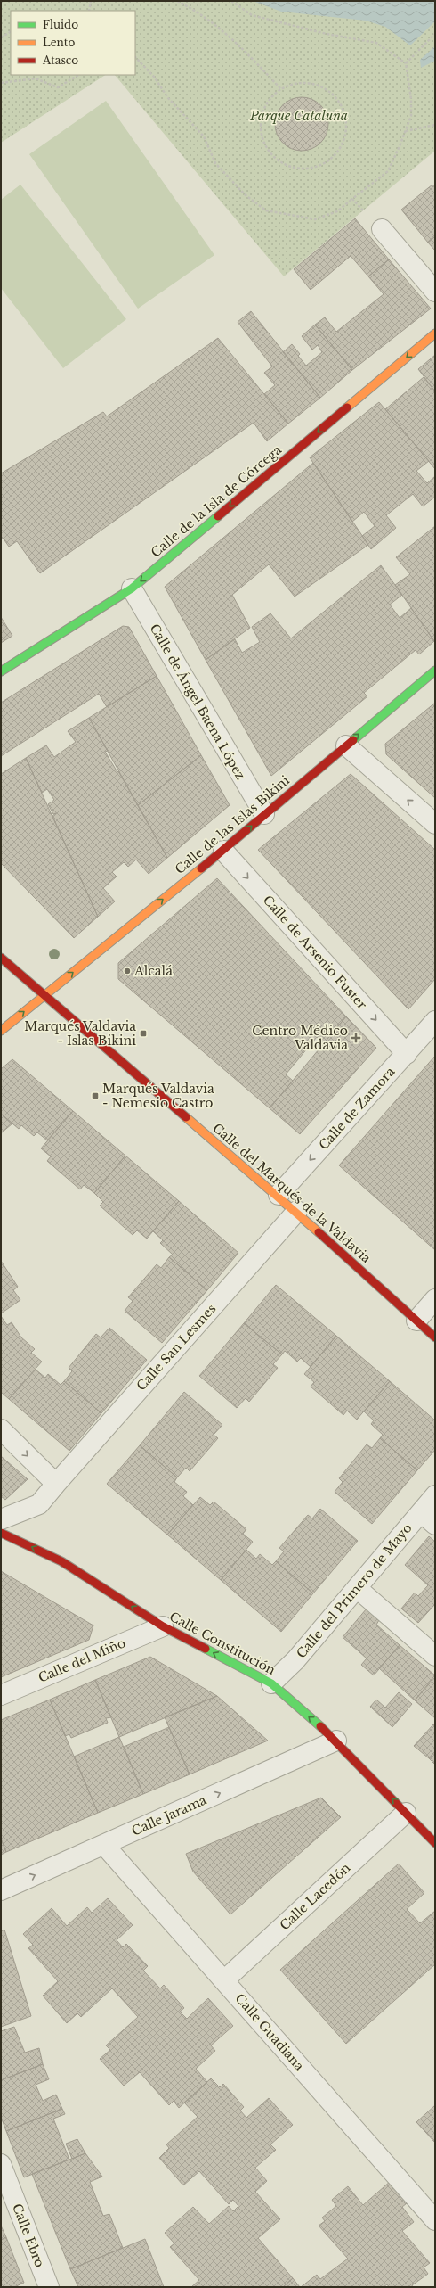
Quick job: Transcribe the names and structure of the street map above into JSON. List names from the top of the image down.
{
  "streets": {
    "street": [
      "Calle de la Isla de Córcega",
      "Calle de Ángel Baena López",
      "Calle de las Islas Bikini",
      "Calle de Arsenio Fuster",
      "Calle de Zamora",
      "Calle del Marqués de la Valdavia",
      "Calle San Lesmes",
      "Calle del Primero de Mayo",
      "Calle Constitución",
      "Calle del Miño",
      "Calle Jarama",
      "Calle Lacedón",
      "Calle Guadiana",
      "Calle Ebro"
    ]
  },
  "crossings": [
    ["Calle de la Isla de Córcega", "Calle de Ángel Baena López"],
    ["Calle de Ángel Baena López", "Calle de las Islas Bikini"],
    ["Calle de las Islas Bikini", "Calle de Arsenio Fuster"],
    ["Calle de las Islas Bikini", "Calle del Marqués de la Valdavia"],
    ["Calle de Arsenio Fuster", "Calle de Zamora"],
    ["Calle de Zamora", "Calle del Marqués de la Valdavia"],
    ["Calle del Marqués de la Valdavia", "Calle San Lesmes"],
    ["Calle del Primero de Mayo", "Calle Constitución"],
    ["Calle Constitución", "Calle del Miño"],
    ["Calle Constitución", "Calle Jarama"],
    ["Calle Constitución", "Calle Lacedón"],
    ["Calle Jarama", "Calle Guadiana"],
    ["Calle Lacedón", "Calle Guadiana"]
  ],
  "one_way": [
    "Calle de la Isla de Córcega",
    "Calle de las Islas Bikini",
    "Calle de Zamora",
    "Calle Constitución",
    "Calle Jarama"
  ],
  "parks": ["Parque Cataluña"],
  "places": {
    "other": ["Alcalá"],
    "transit": ["Marqués Valdavia - Islas Bikini", "Marqués Valdavia - Nemesio Castro"],
    "health": ["Centro Médico Valdavia"]
  },
  "legend": ["Fluido", "Lento", "Atasco"]
}
